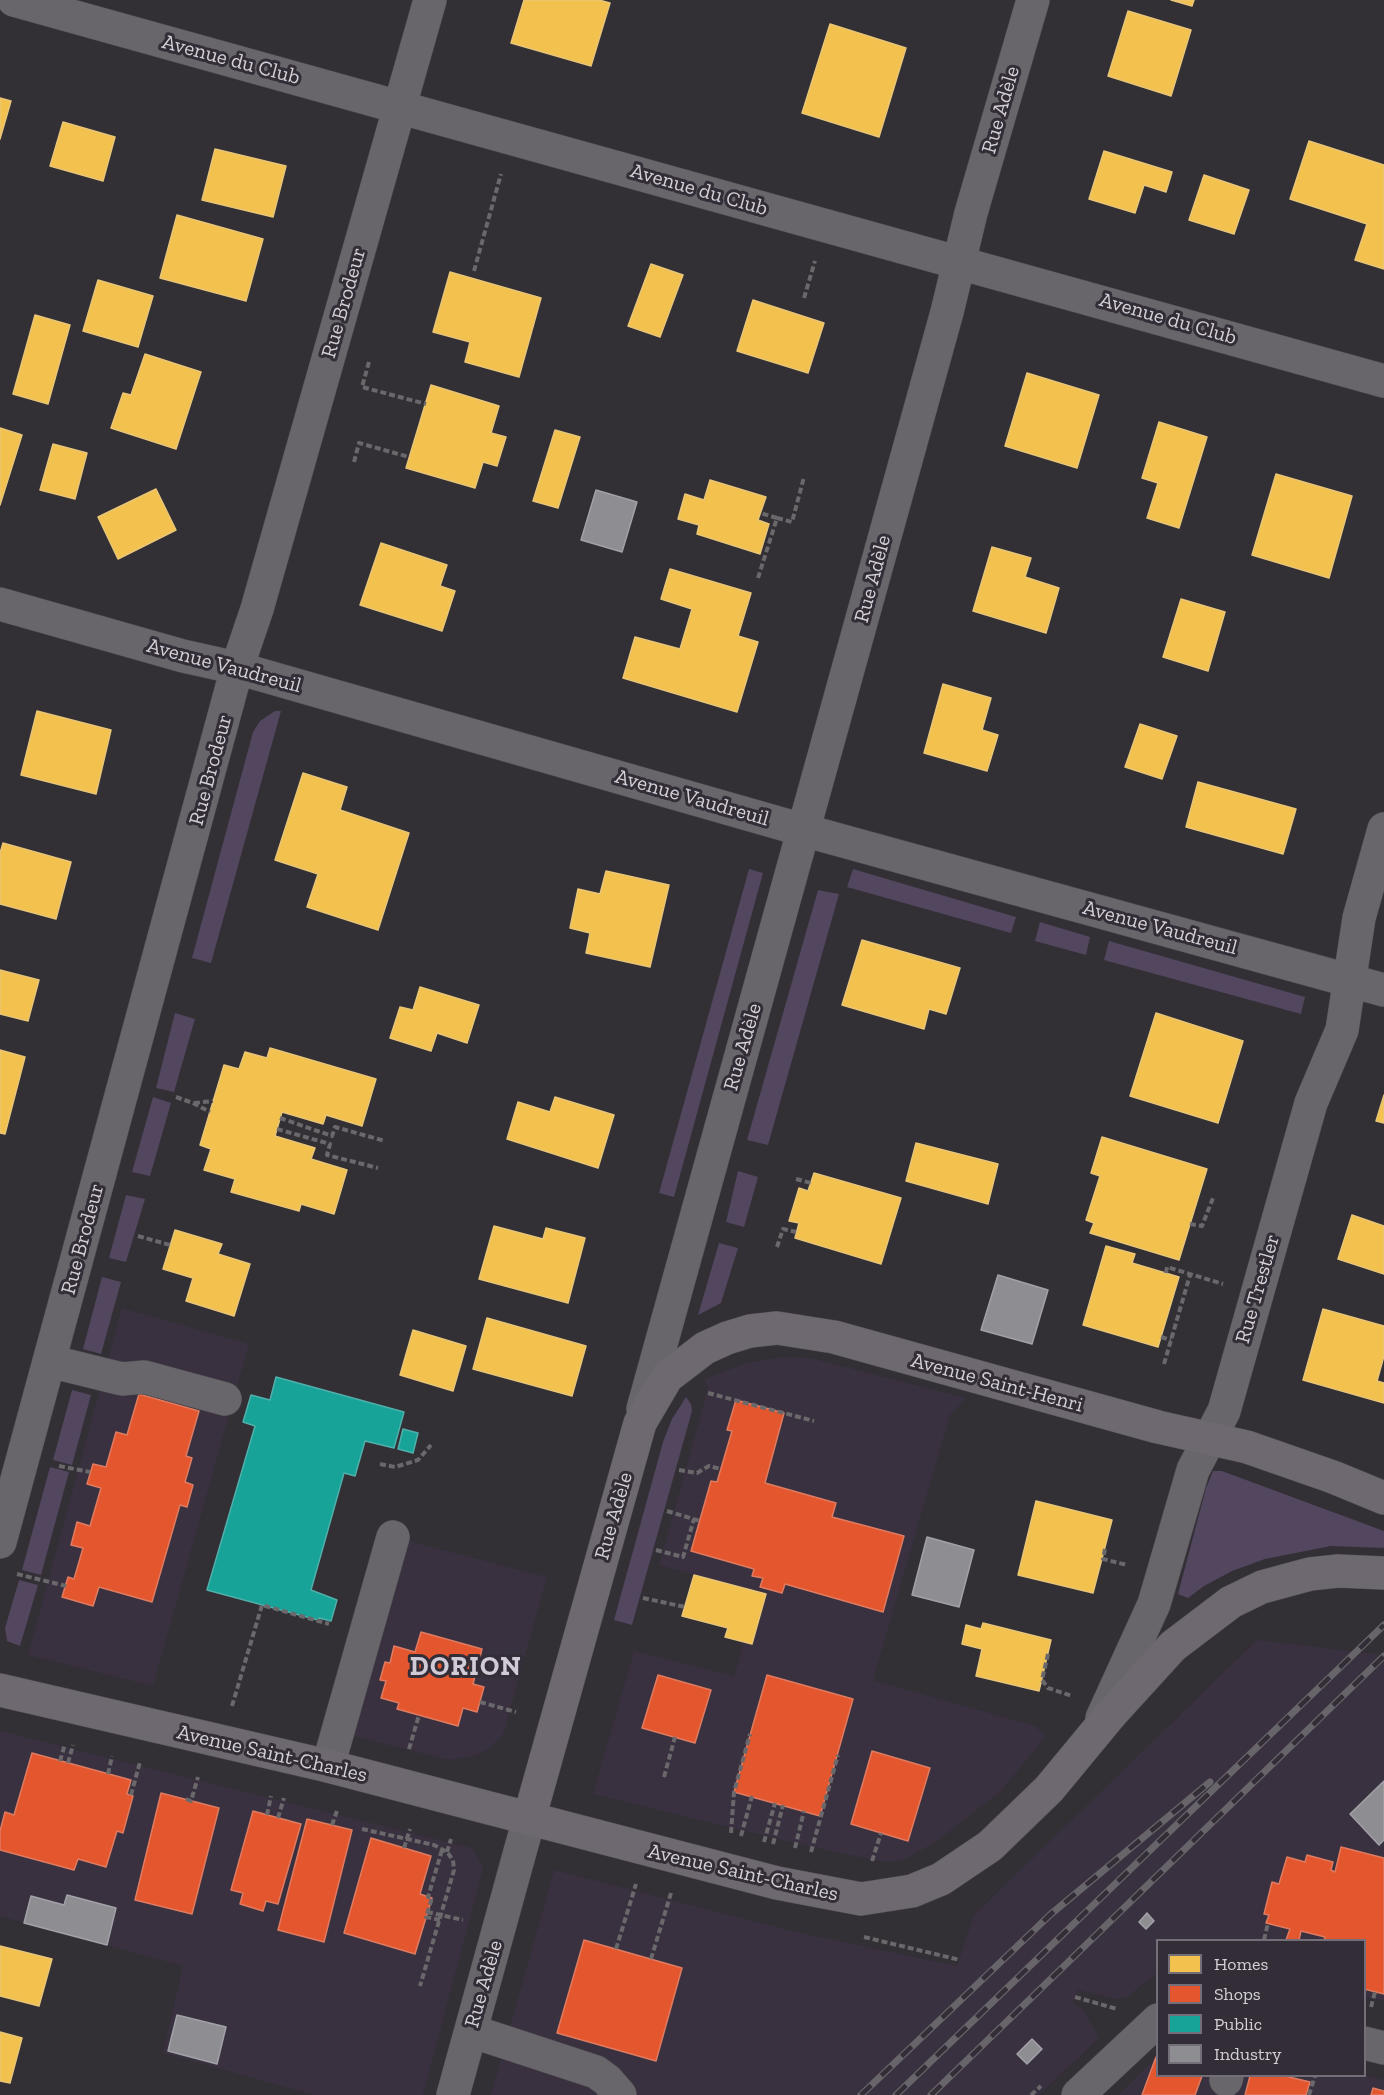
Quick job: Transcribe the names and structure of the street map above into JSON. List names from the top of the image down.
{
  "streets": {
    "main road": ["Rue Adèle", "Avenue Saint-Henri", "Avenue Saint-Charles"],
    "street": [
      "Avenue du Club",
      "Rue Brodeur",
      "Avenue Vaudreuil",
      "Rue Trestler"
    ]
  },
  "crossings": [
    ["Avenue du Club", "Rue Adèle"],
    ["Avenue du Club", "Rue Brodeur"],
    ["Rue Adèle", "Avenue Vaudreuil"],
    ["Rue Adèle", "Avenue Saint-Henri"],
    ["Rue Adèle", "Avenue Saint-Charles"],
    ["Rue Brodeur", "Avenue Vaudreuil"],
    ["Avenue Vaudreuil", "Rue Trestler"],
    ["Rue Trestler", "Avenue Saint-Henri"],
    ["Rue Trestler", "Avenue Saint-Charles"]
  ],
  "districts": ["DORION"],
  "legend": [
    "Homes",
    "Shops",
    "Public",
    "Industry"
  ]
}
